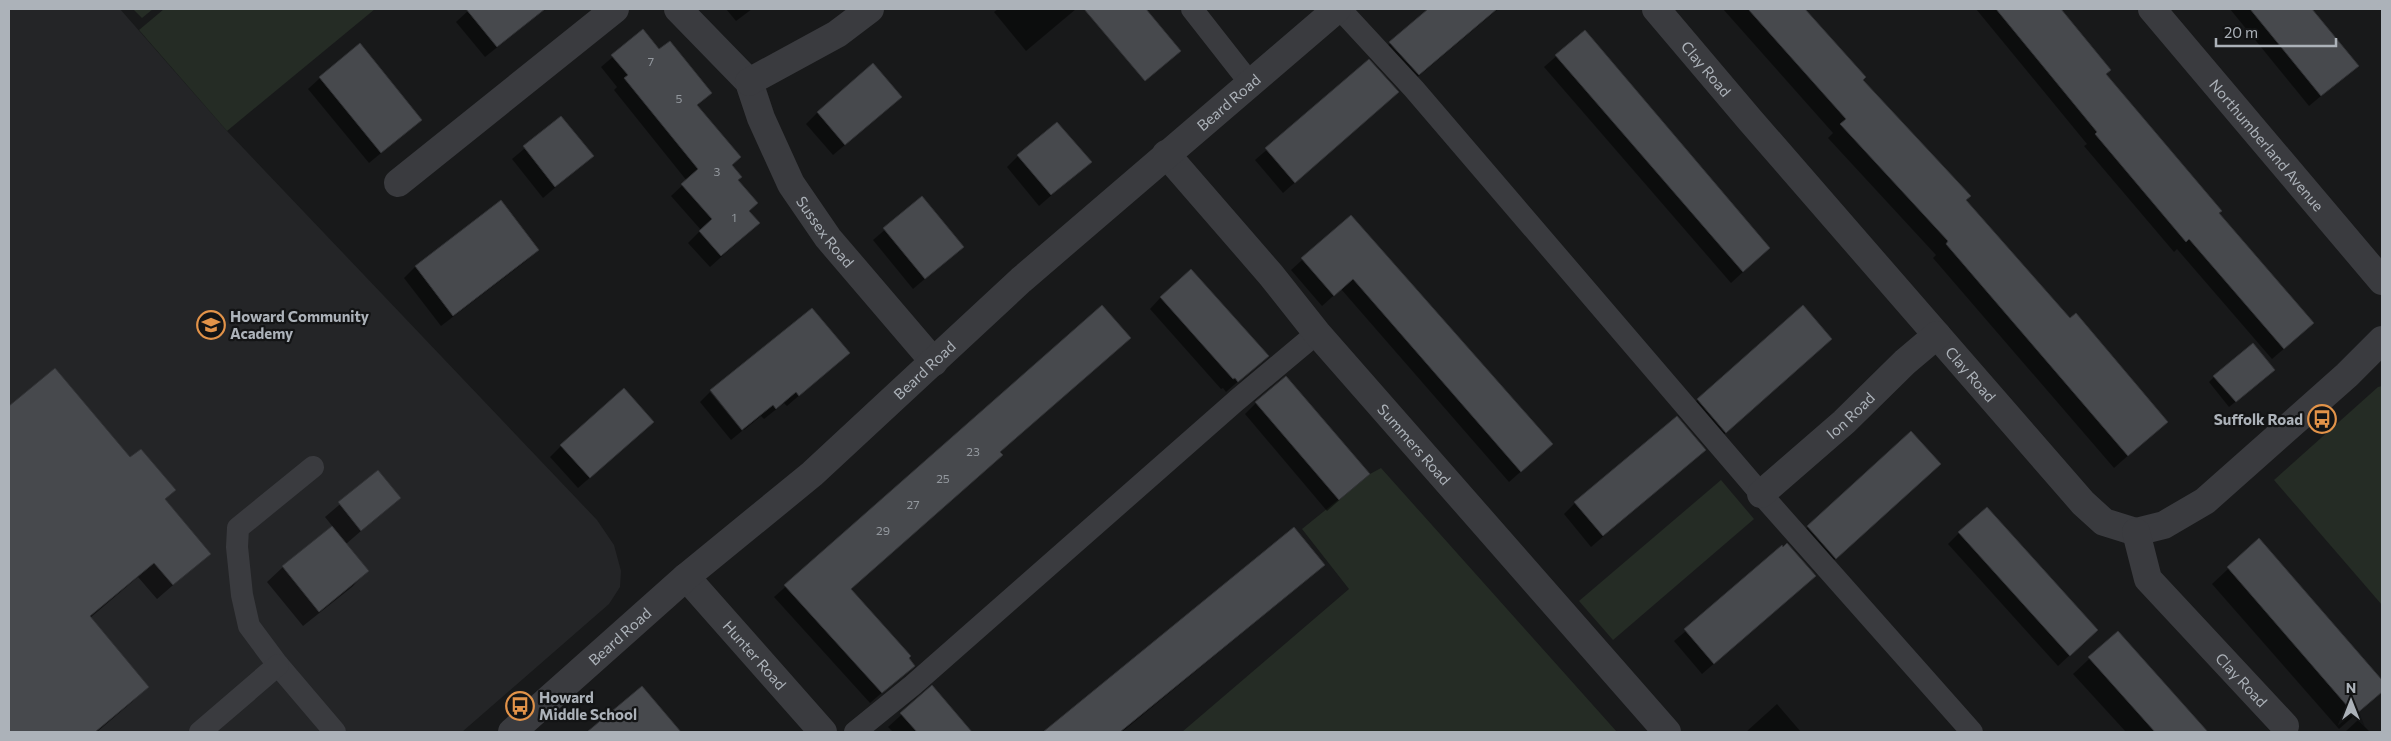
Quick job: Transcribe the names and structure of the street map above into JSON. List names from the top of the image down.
{
  "streets": {
    "street": [
      "Clay Road",
      "Beard Road",
      "Northumberland Avenue",
      "Sussex Road",
      "Ion Road",
      "Summers Road",
      "Hunter Road"
    ]
  },
  "crossings": [
    ["Clay Road", "Ion Road"],
    ["Beard Road", "Sussex Road"],
    ["Beard Road", "Summers Road"],
    ["Beard Road", "Hunter Road"]
  ],
  "places": {
    "school or university": ["Howard Community Academy"],
    "bus stop": ["Suffolk Road", "Howard Middle School"]
  },
  "house_numbers": [
    "7",
    "5",
    "3",
    "1",
    "23",
    "25",
    "27",
    "29"
  ],
  "scale_bar": "20 m",
  "north": "top"
}
